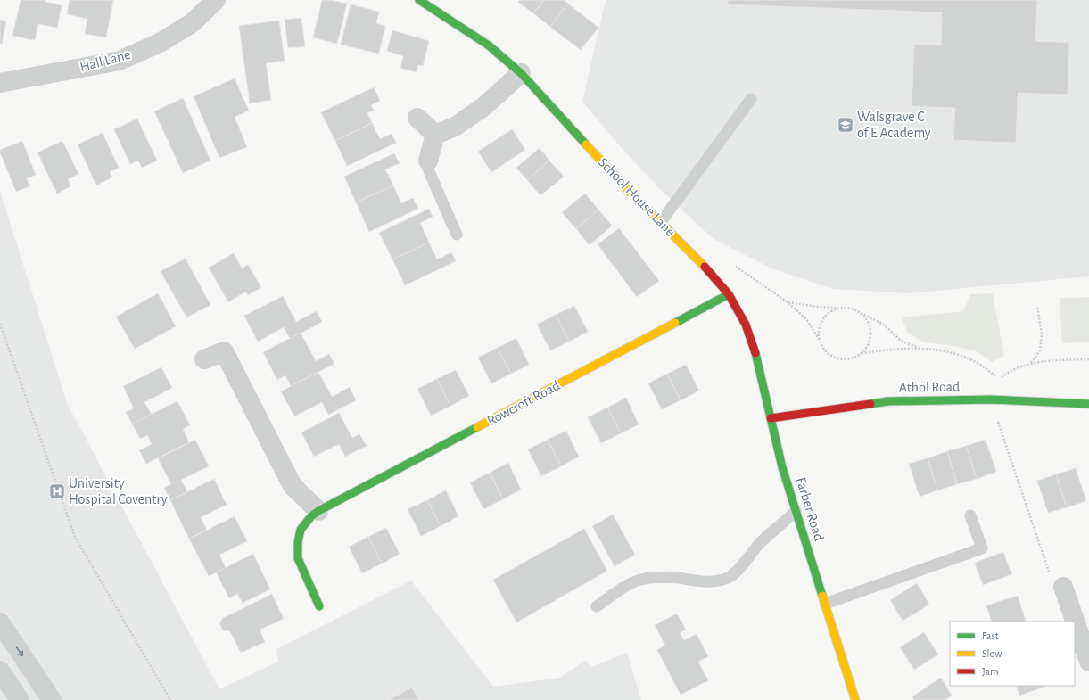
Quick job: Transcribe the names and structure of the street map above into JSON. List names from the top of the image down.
{
  "streets": {
    "street": [
      "Hall Lane",
      "School House Lane",
      "Athol Road",
      "Rowcroft Road",
      "Farber Road"
    ]
  },
  "crossings": [
    ["School House Lane", "Rowcroft Road"],
    ["School House Lane", "Farber Road"],
    ["Athol Road", "Farber Road"]
  ],
  "places": {
    "school or university": ["Walsgrave C of E Academy"],
    "hospital": ["University Hospital Coventry"]
  },
  "legend": ["Fast", "Slow", "Jam"]
}
